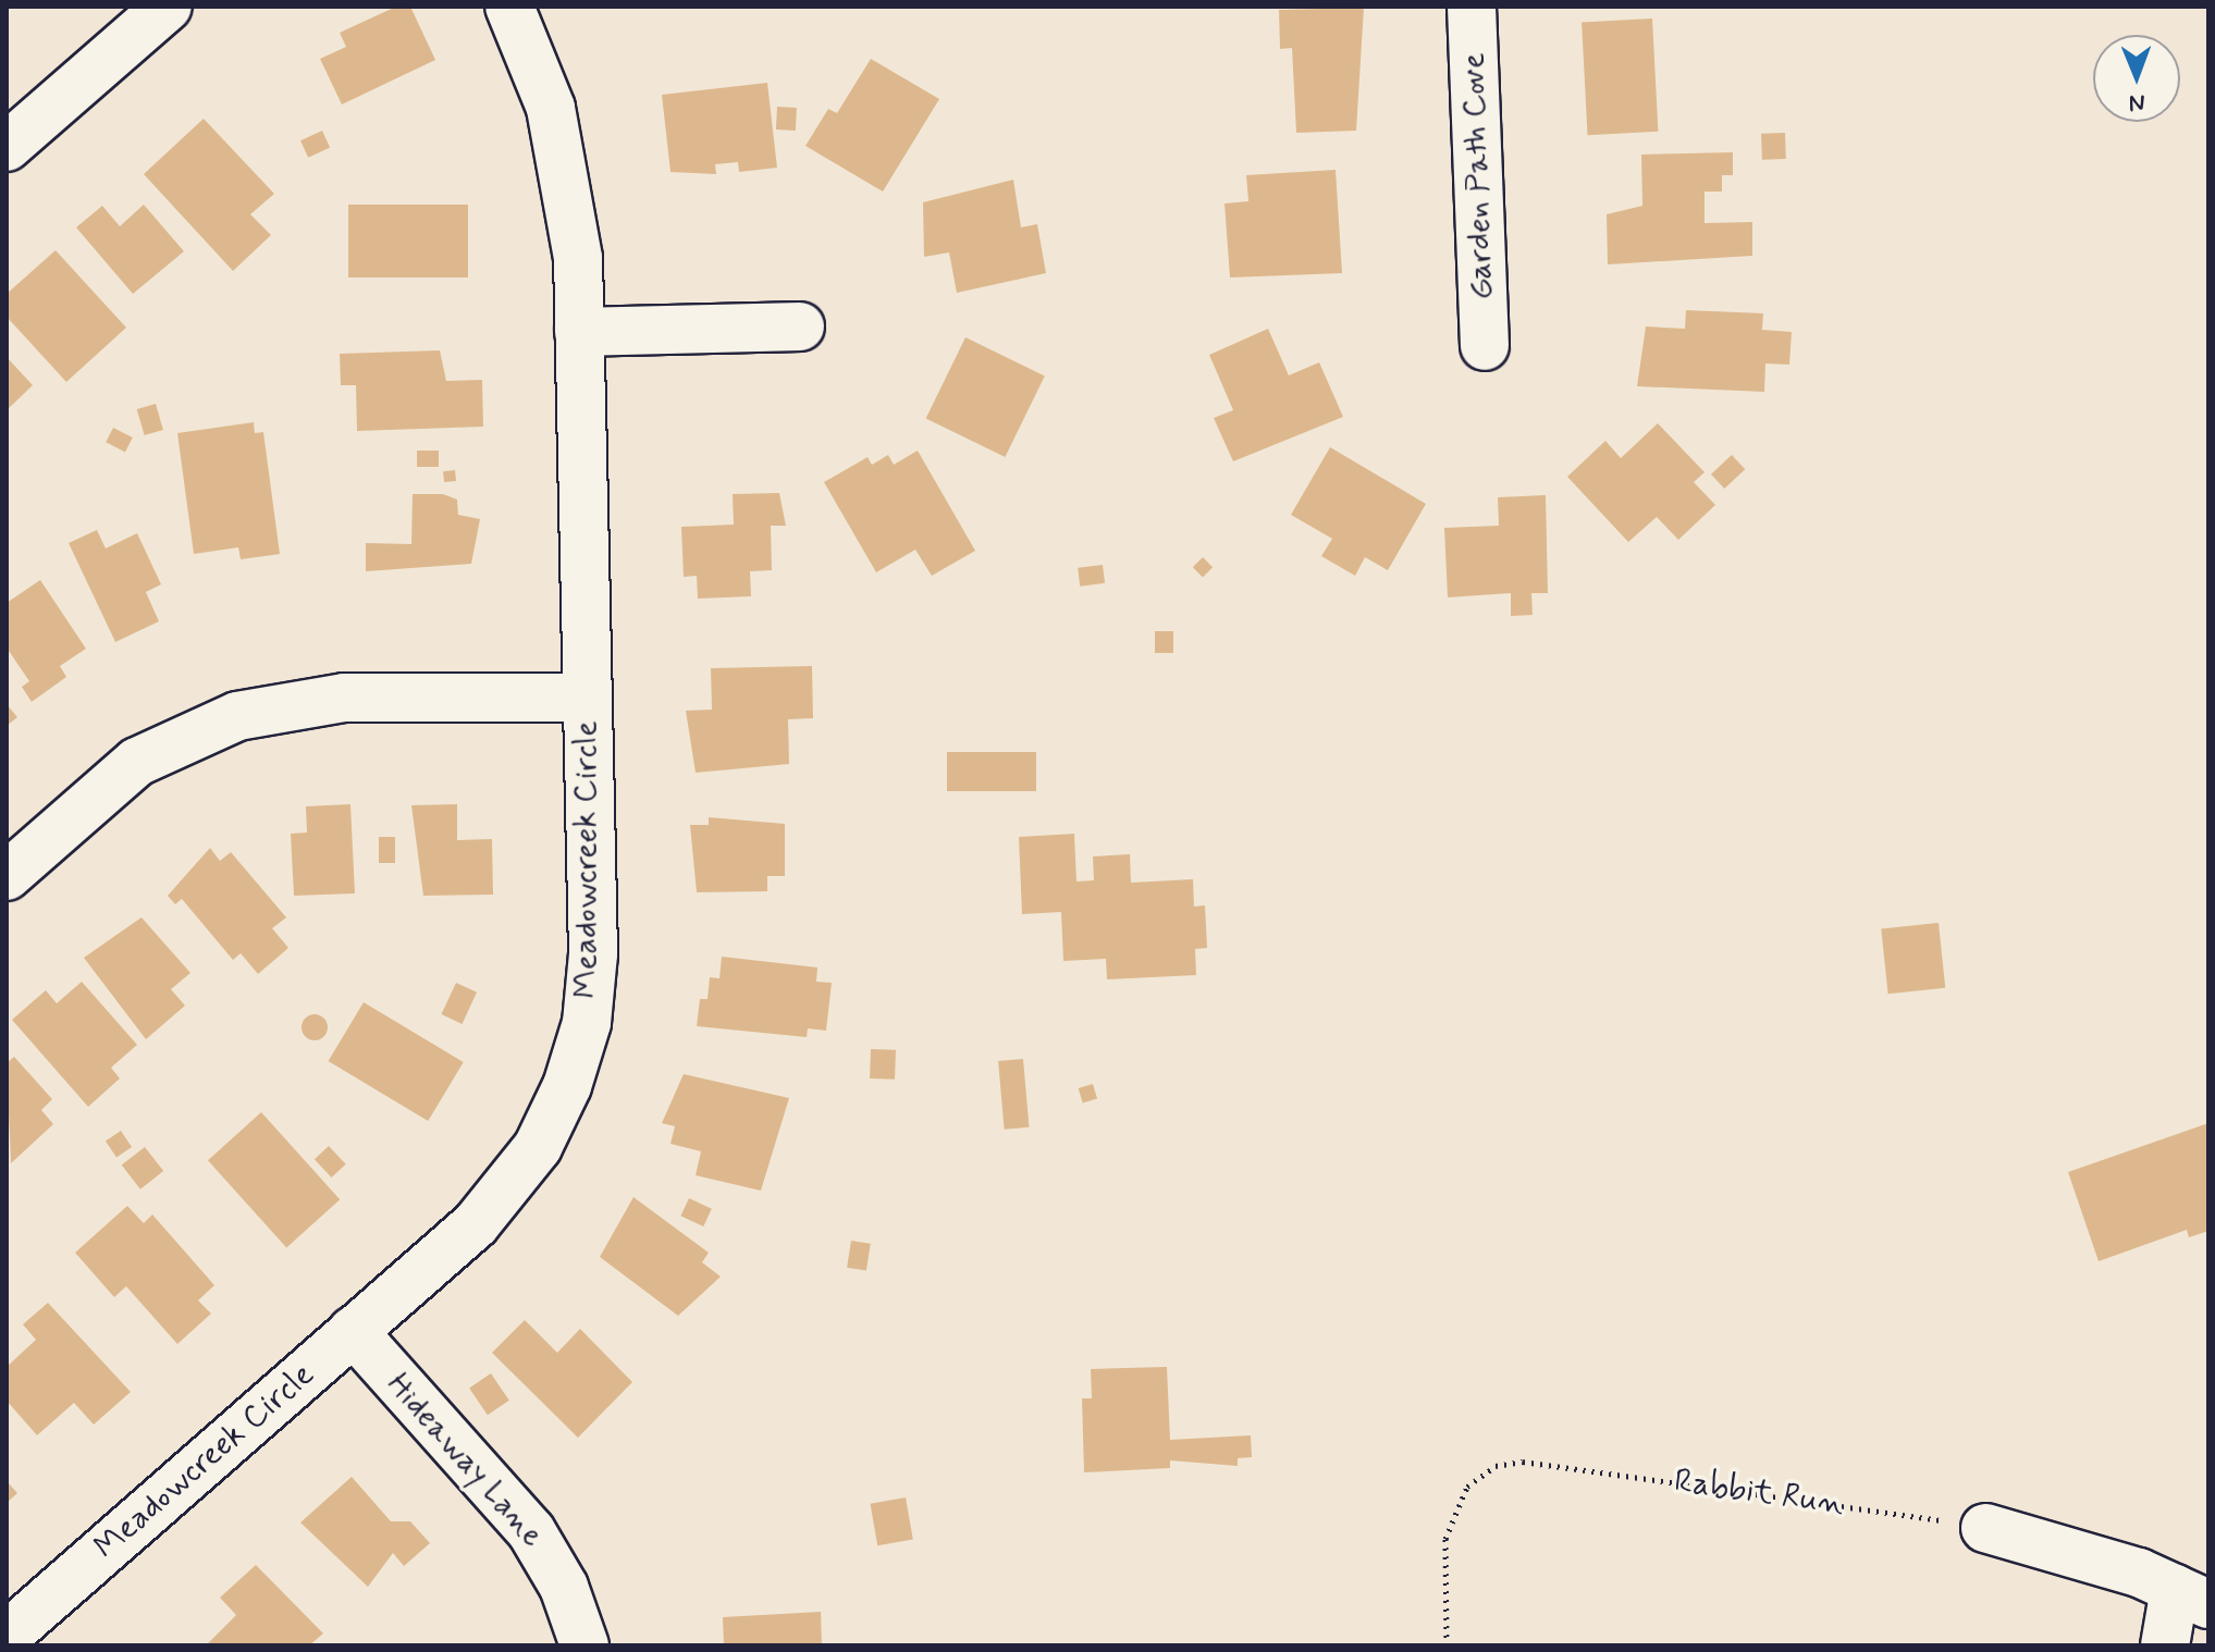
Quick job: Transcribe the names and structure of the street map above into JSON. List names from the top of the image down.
{
  "streets": {
    "street": ["Garden Path Cove", "Meadowcreek Circle", "Hideaway Lane"],
    "path": ["Rabbit Run"]
  },
  "crossings": [
    ["Meadowcreek Circle", "Hideaway Lane"]
  ],
  "north": "bottom"
}
